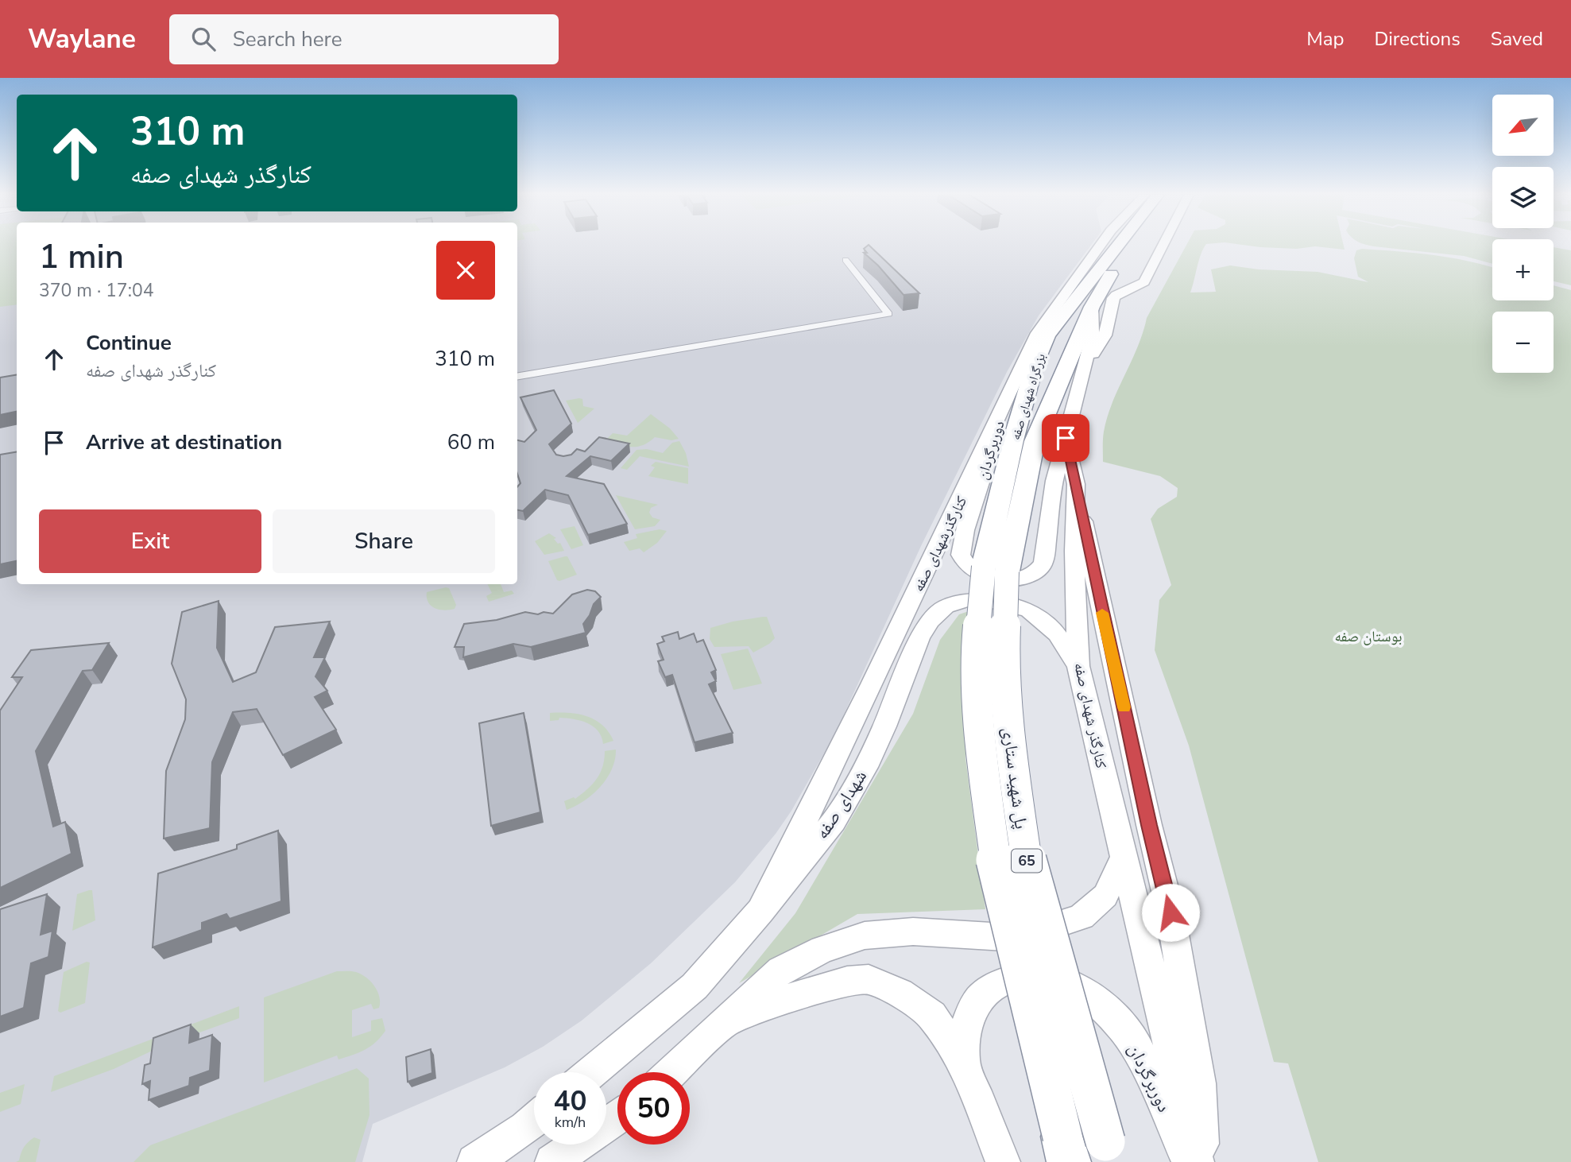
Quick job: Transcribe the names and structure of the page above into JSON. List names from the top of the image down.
{
  "streets": {
    "highway": ["بزرگراه شهدای صفه", "پل شهید ستاری", "65"],
    "main road": [
      "دوربرگردان",
      "کنارگذرشهدای صفه",
      "کنارگذر شهدای صفه",
      "شهدای صفه"
    ]
  },
  "crossings": [
    ["بزرگراه شهدای صفه", "پل شهید ستاری"],
    ["دوربرگردان", "کنارگذرشهدای صفه"],
    ["دوربرگردان", "کنارگذر شهدای صفه"],
    ["کنارگذرشهدای صفه", "شهدای صفه"],
    ["کنارگذر شهدای صفه", "شهدای صفه"]
  ],
  "parks": ["بوستان صفه"],
  "north": "bottom left",
  "page": {
    "header": "Waylane",
    "search": "Search here",
    "nav": ["Map", "Directions", "Saved"],
    "map_buttons": ["+", "−"],
    "turn": ["310 m", "کنارگذر شهدای صفه"],
    "heading": ["1 min", "370 m · 17:04"],
    "list": [
      {
        "name": "Continue",
        "note": "کنارگذر شهدای صفه",
        "value": "310 m"
      },
      {
        "name": "Arrive at destination",
        "value": "60 m"
      }
    ],
    "buttons": ["Exit", "Share"],
    "speed": "40 km/h",
    "limit": "50"
  }
}
